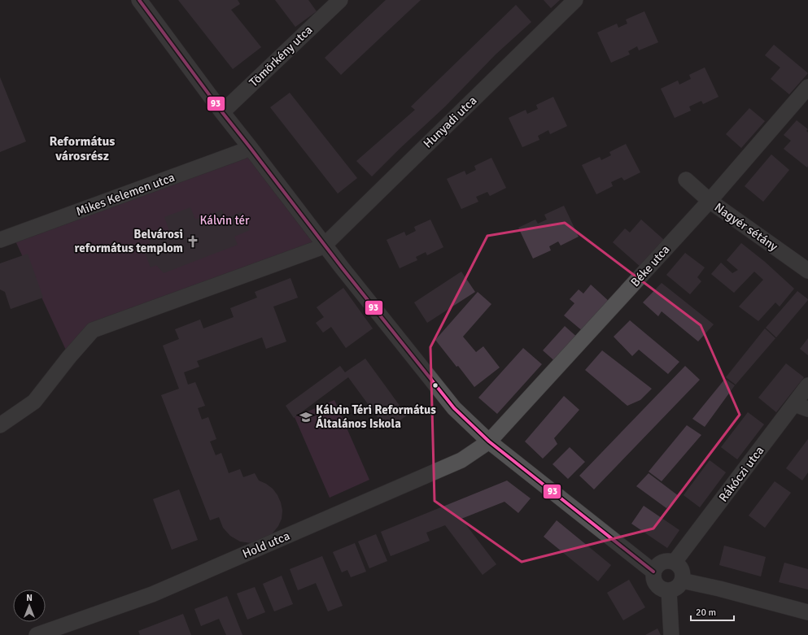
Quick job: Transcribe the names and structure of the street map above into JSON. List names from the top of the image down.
{
  "streets": {
    "street": [
      "Tömörkény utca",
      "Hunyadi utca",
      "Mikes Kelemen utca",
      "Nagyér sétány",
      "Béke utca",
      "Rákóczi utca",
      "Hold utca"
    ]
  },
  "crossings": [
    ["Nagyér sétány", "Béke utca"],
    ["Béke utca", "Hold utca"]
  ],
  "districts": ["Református városrész"],
  "parks": ["Kálvin tér"],
  "places": {
    "church": ["Belvárosi református templom"],
    "school or university": ["Kálvin Téri Református Általános Iskola"]
  },
  "lines": ["transit line 93"],
  "scale_bar": "20 m",
  "north": "top"
}
